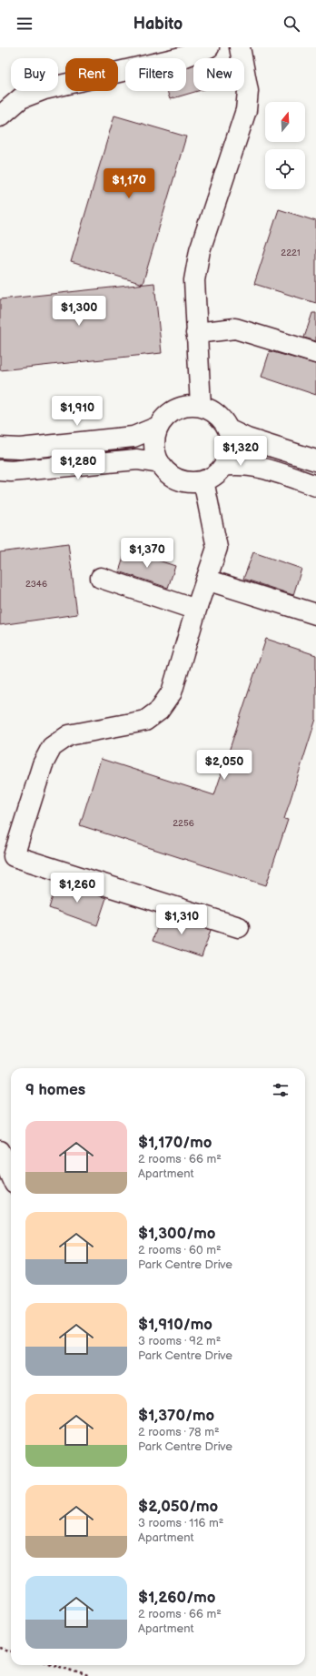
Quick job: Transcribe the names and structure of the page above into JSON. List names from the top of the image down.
{
  "house_numbers": ["2221", "2346", "2256"],
  "north": "top",
  "page": {
    "header": "Habito",
    "chip": [
      "Buy",
      "Rent",
      "Filters",
      "New"
    ],
    "price": [
      "$1,170",
      "$1,300",
      "$1,910",
      "$1,320",
      "$1,280",
      "$1,370",
      "$2,050",
      "$1,260",
      "$1,310"
    ],
    "heading": "9 homes",
    "list": [
      {
        "name": "$1,170/mo",
        "note": "2 rooms · 66 m² · Apartment"
      },
      {
        "name": "$1,300/mo",
        "note": "2 rooms · 60 m² · Park Centre Drive"
      },
      {
        "name": "$1,910/mo",
        "note": "3 rooms · 92 m² · Park Centre Drive"
      },
      {
        "name": "$1,370/mo",
        "note": "2 rooms · 78 m² · Park Centre Drive"
      },
      {
        "name": "$2,050/mo",
        "note": "3 rooms · 116 m² · Apartment"
      },
      {
        "name": "$1,260/mo",
        "note": "2 rooms · 66 m² · Apartment"
      }
    ]
  }
}
